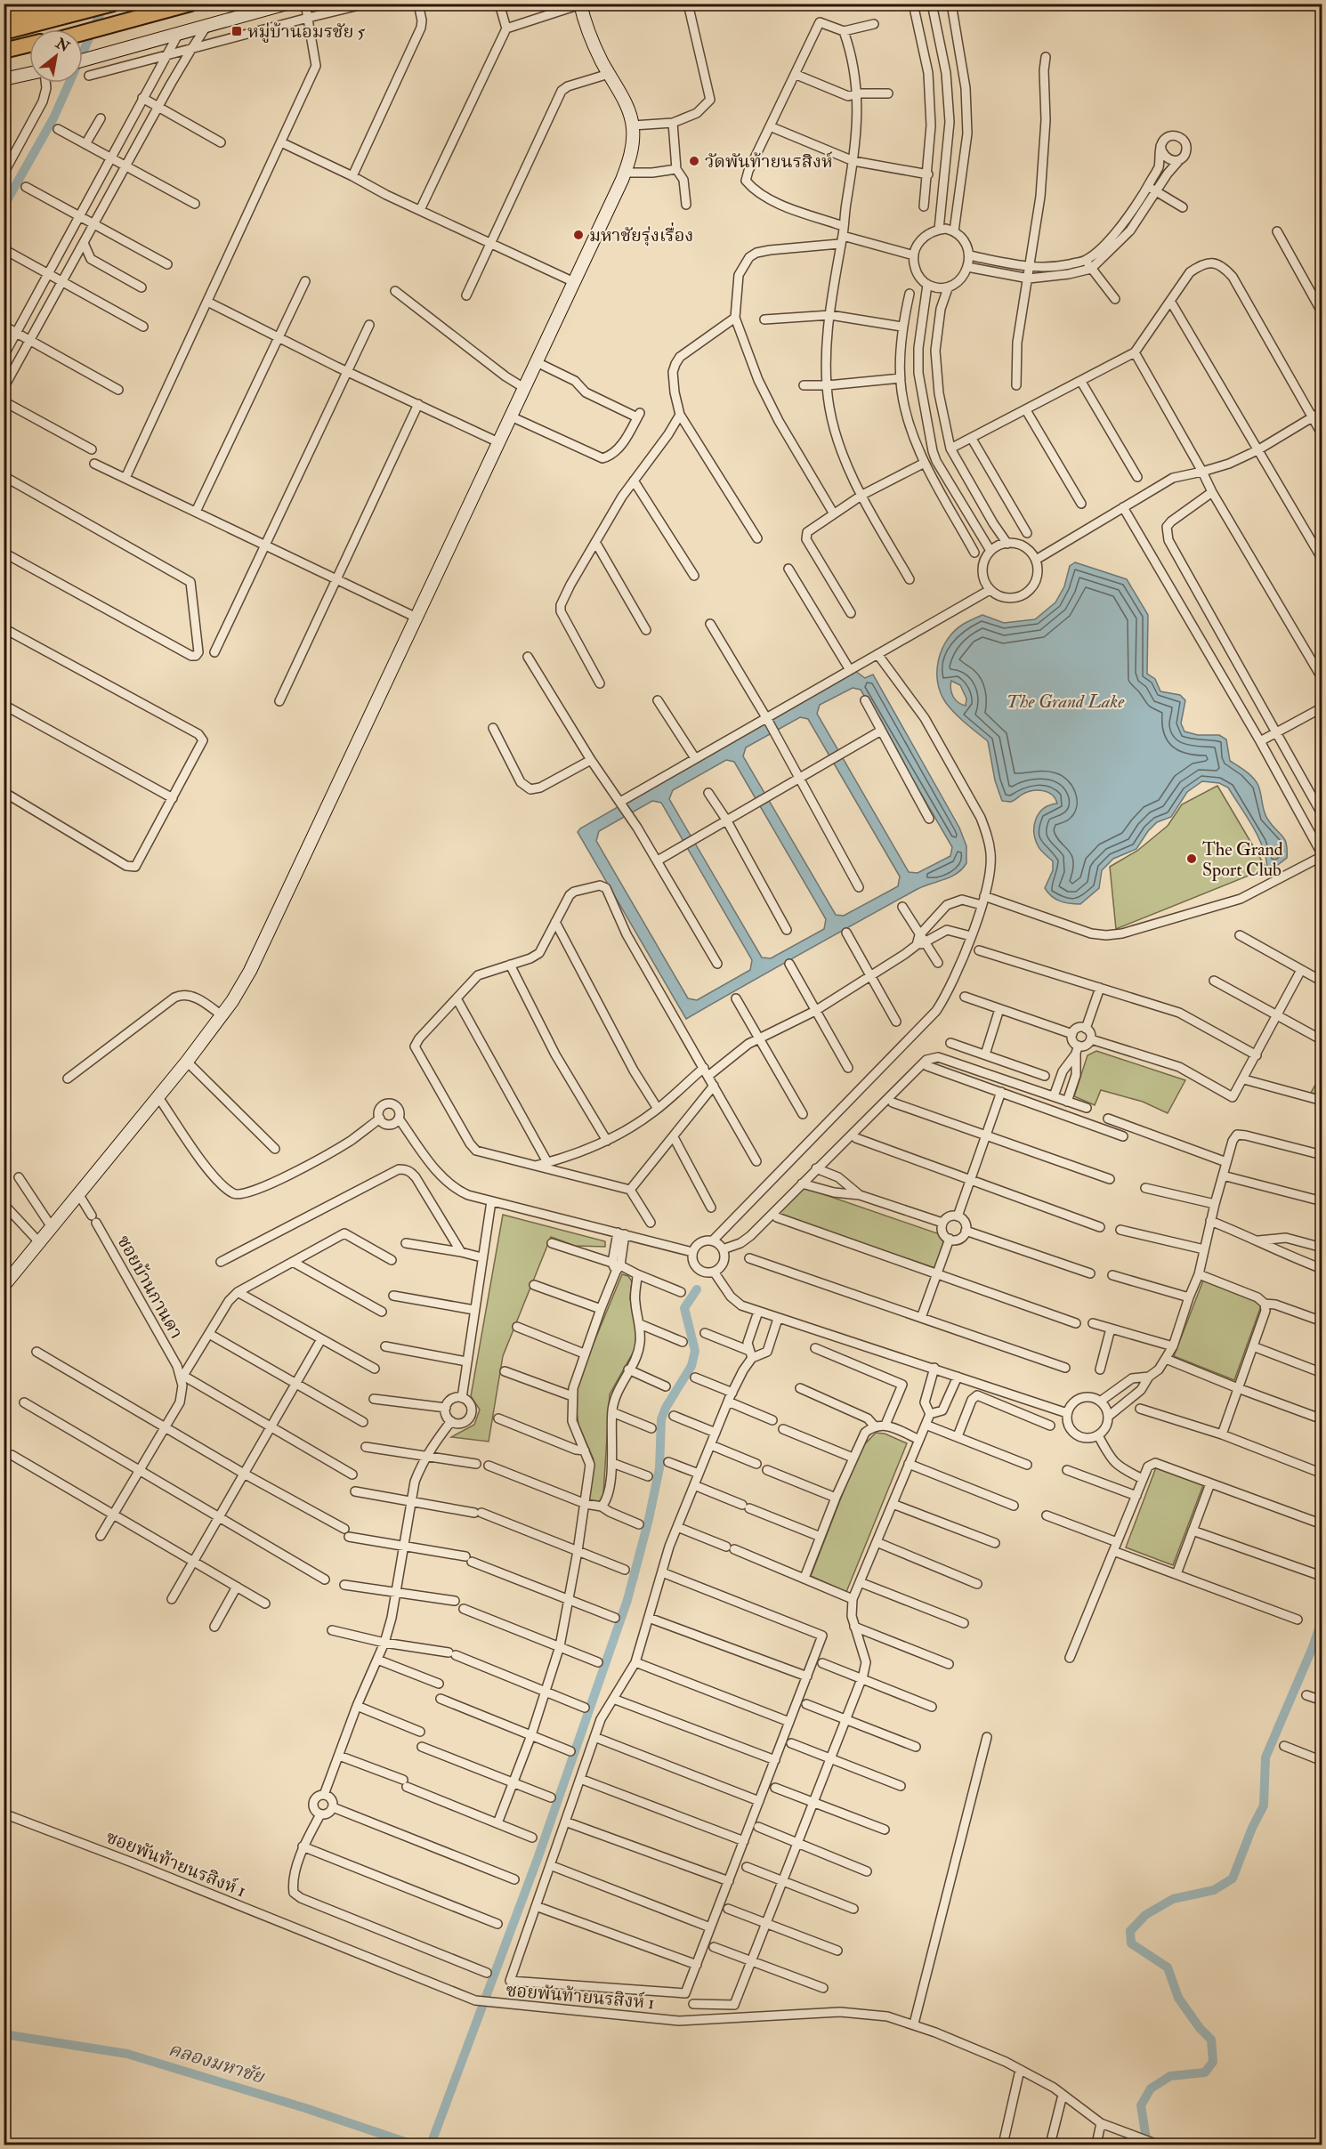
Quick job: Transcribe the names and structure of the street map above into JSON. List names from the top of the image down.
{
  "streets": {
    "street": ["ซอยบ้านกานดา", "ซอยพันท้ายนรสิงห์ 1"]
  },
  "water": ["The Grand Lake", "คลองมหาชัย"],
  "places": {
    "transit": ["หมู่บ้านอมรชัย 5"],
    "other": ["วัดพันท้ายนรสิงห์", "มหาชัยรุ่งเรื่อง", "The Grand Sport Club"]
  },
  "north": "top right"
}
